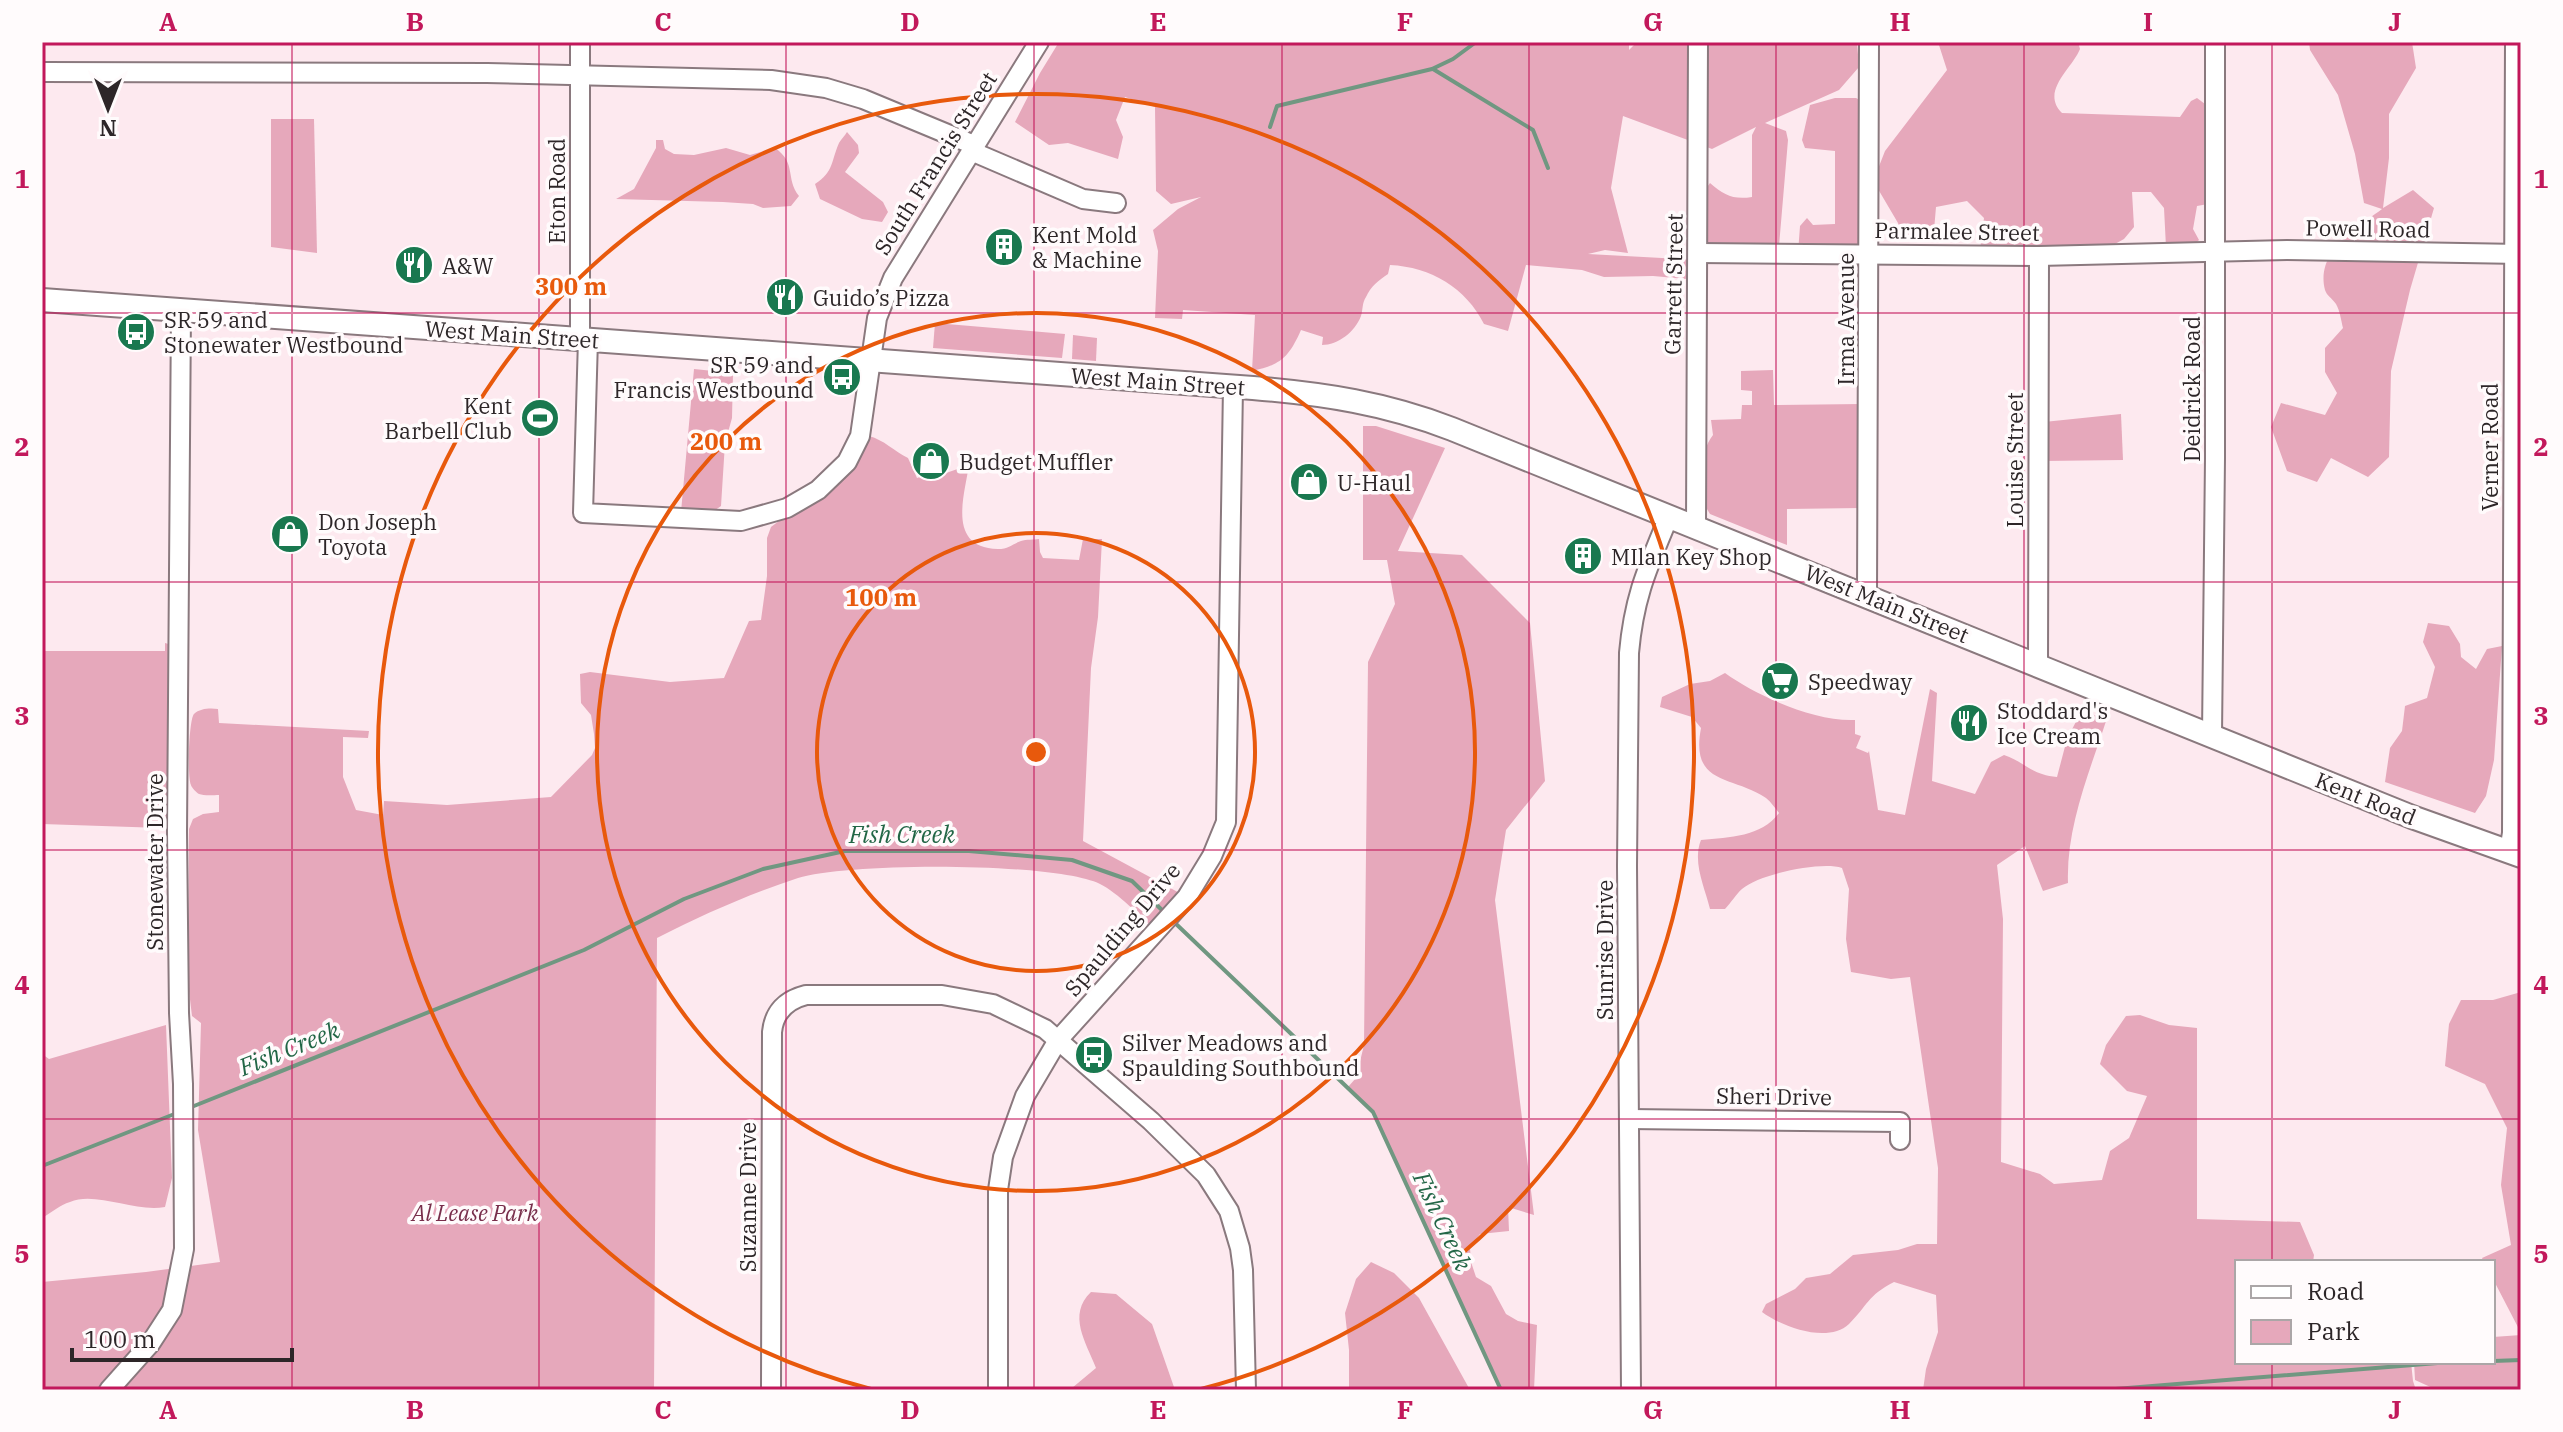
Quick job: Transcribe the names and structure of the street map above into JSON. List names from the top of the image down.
{
  "streets": {
    "main road": ["West Main Street", "Kent Road"],
    "street": [
      "South Francis Street",
      "Eton Road",
      "Powell Road",
      "Parmalee Street",
      "Garrett Street",
      "Irma Avenue",
      "Deidrick Road",
      "Verner Road",
      "Louise Street",
      "Stonewater Drive",
      "Spaulding Drive",
      "Sunrise Drive",
      "Sheri Drive",
      "Suzanne Drive"
    ]
  },
  "crossings": [
    ["South Francis Street", "Eton Road"],
    ["South Francis Street", "West Main Street"],
    ["Eton Road", "West Main Street"],
    ["Powell Road", "Parmalee Street"],
    ["Powell Road", "Deidrick Road"],
    ["Powell Road", "Verner Road"],
    ["Parmalee Street", "Garrett Street"],
    ["Parmalee Street", "Irma Avenue"],
    ["Parmalee Street", "Deidrick Road"],
    ["Parmalee Street", "Louise Street"],
    ["Garrett Street", "West Main Street"],
    ["Irma Avenue", "West Main Street"],
    ["West Main Street", "Deidrick Road"],
    ["West Main Street", "Louise Street"],
    ["West Main Street", "Kent Road"],
    ["West Main Street", "Stonewater Drive"],
    ["West Main Street", "Spaulding Drive"],
    ["West Main Street", "Sunrise Drive"],
    ["Deidrick Road", "Kent Road"],
    ["Verner Road", "Kent Road"],
    ["Spaulding Drive", "Suzanne Drive"],
    ["Sunrise Drive", "Sheri Drive"]
  ],
  "water": ["Fish Creek"],
  "parks": ["Al Lease Park"],
  "places": {
    "building": ["Kent Mold & Machine", "MIlan Key Shop"],
    "restaurant": ["A&W", "Guido’s Pizza", "Stoddard's Ice Cream"],
    "bus stop": ["SR 59 and Stonewater Westbound", "SR 59 and Francis Westbound", "Silver Meadows and Spaulding Southbound"],
    "sports": ["Kent Barbell Club"],
    "shop": ["Budget Muffler", "U-Haul", "Don Joseph Toyota"],
    "supermarket": ["Speedway"]
  },
  "legend": ["Road", "Park"],
  "scale_bar": "100 m",
  "north": "bottom",
  "grid": {
    "columns": [
      "A",
      "B",
      "C",
      "D",
      "E",
      "F",
      "G",
      "H",
      "I",
      "J"
    ],
    "rows": [
      "1",
      "2",
      "3",
      "4",
      "5"
    ]
  },
  "rings": ["300 m", "200 m", "100 m"]
}
